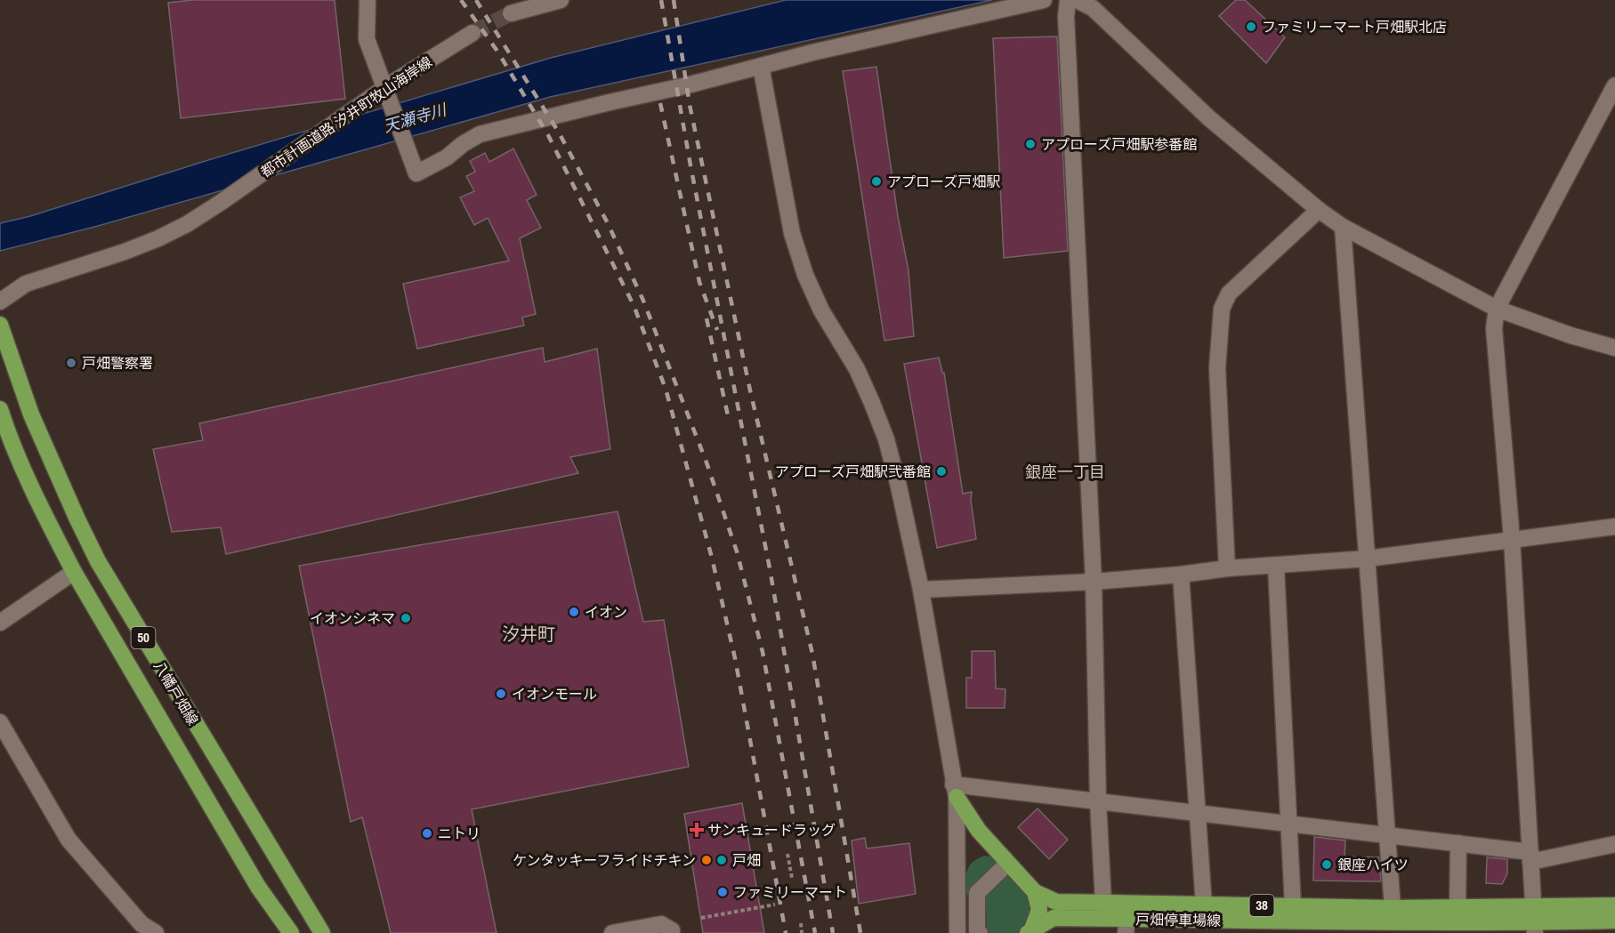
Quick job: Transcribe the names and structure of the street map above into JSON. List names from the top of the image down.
{
  "streets": {
    "main road": [
      "50",
      "八幡戸畑線",
      "38",
      "戸畑停車場線"
    ],
    "street": ["都市計画道路 汐井町牧山海岸線"]
  },
  "districts": ["銀座一丁目", "汐井町"],
  "water": ["天瀬寺川"],
  "places": {
    "other": [
      "ファミリーマート戸畑駅北店",
      "アプローズ戸畑駅参番館",
      "アプローズ戸畑駅",
      "戸畑警察署",
      "アプローズ戸畑駅弐番館",
      "イオン",
      "イオンシネマ",
      "イオンモール",
      "ニトリ",
      "ケンタッキーフライドチキン",
      "戸畑",
      "銀座ハイツ",
      "ファミリーマート"
    ],
    "health": ["サンキュードラッグ"]
  }
}
